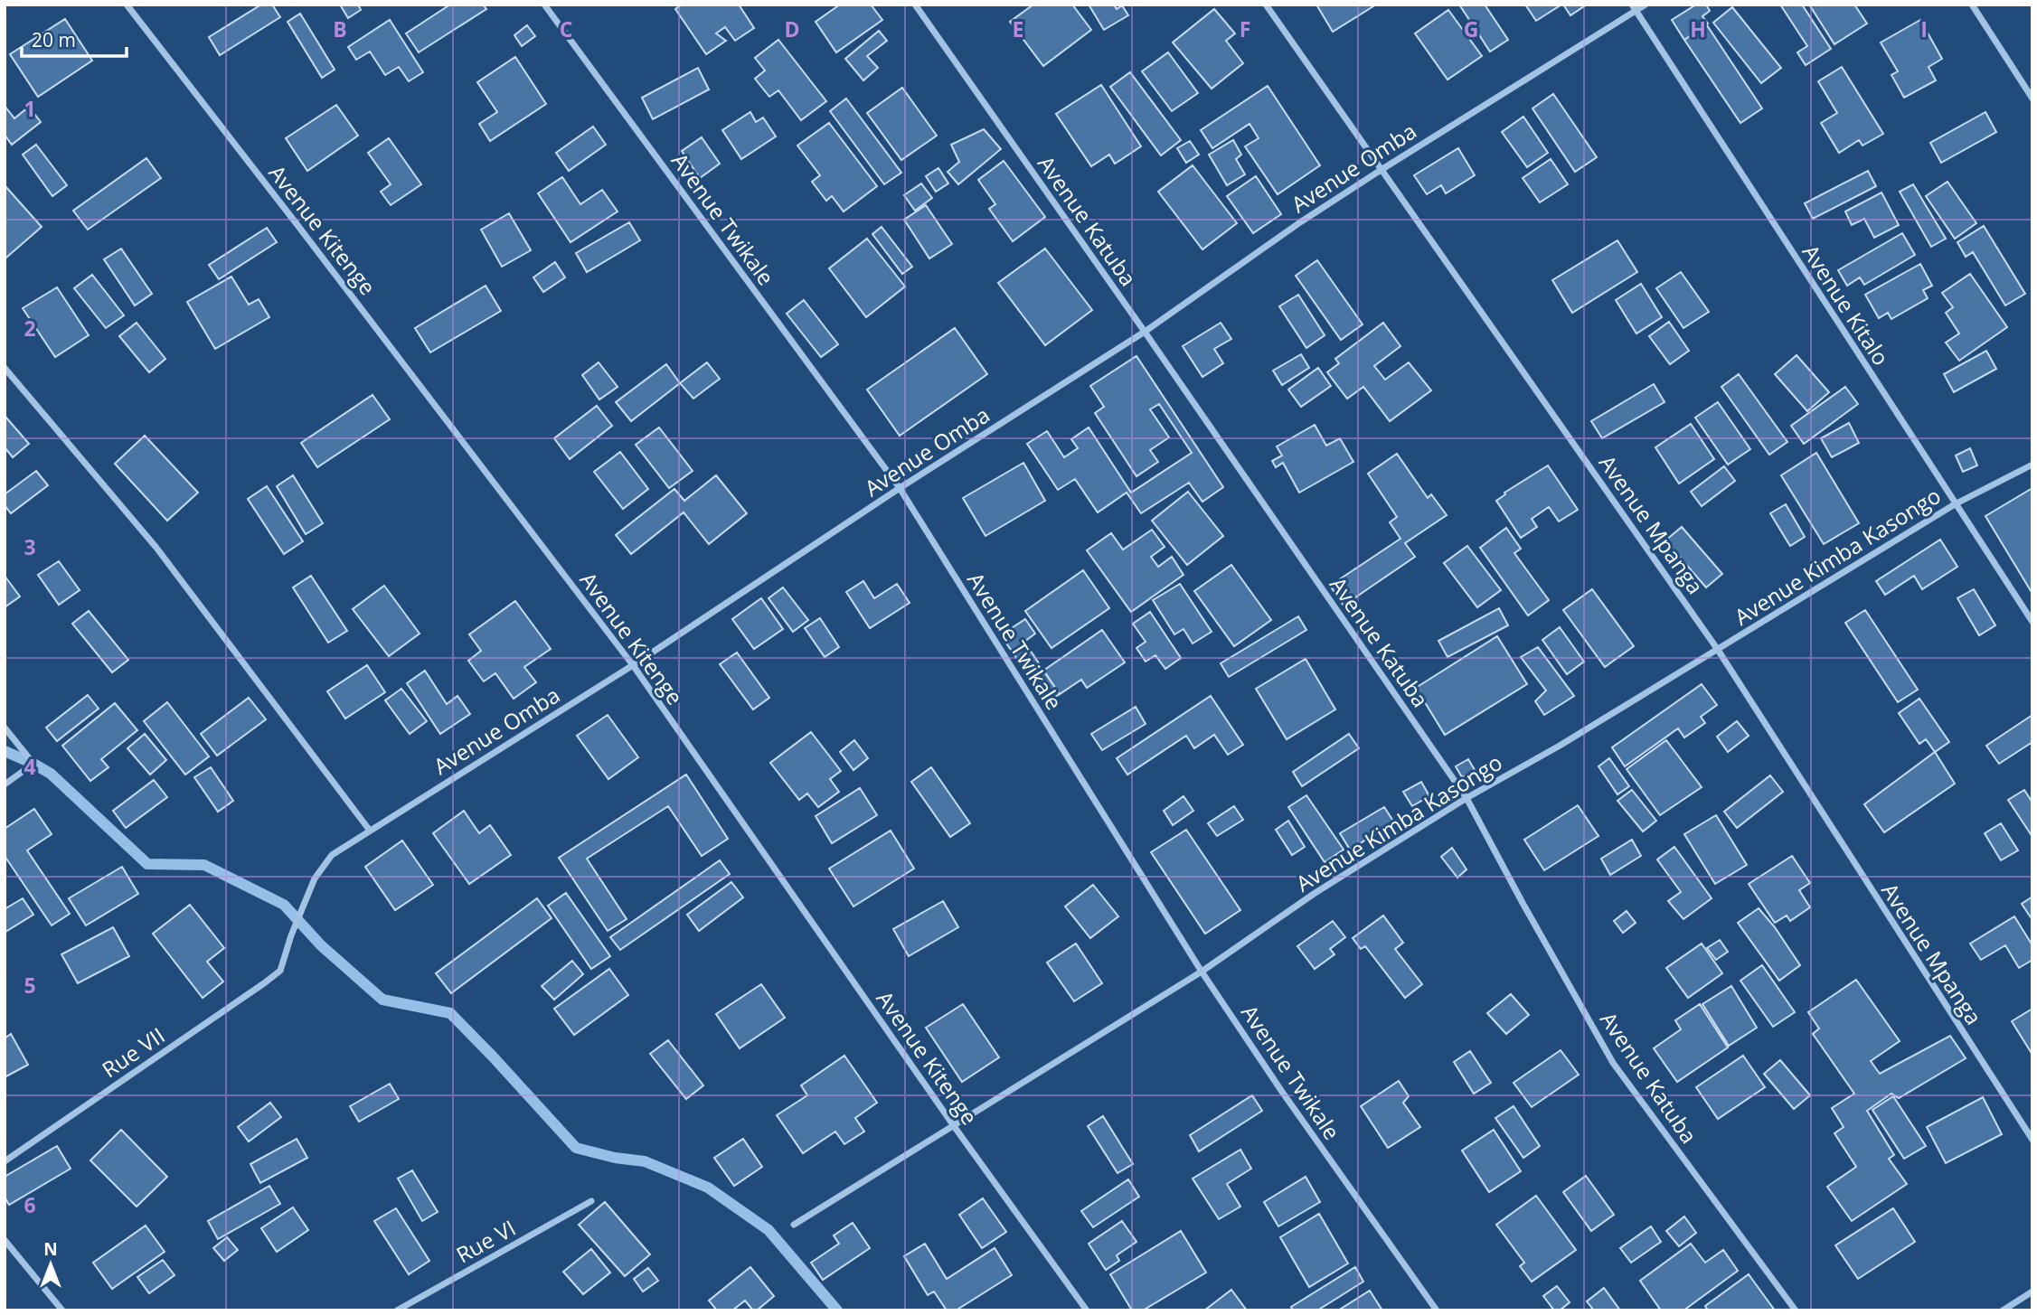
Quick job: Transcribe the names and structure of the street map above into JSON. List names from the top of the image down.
{
  "streets": {
    "street": [
      "Avenue Omba",
      "Avenue Twikale",
      "Avenue Katuba",
      "Avenue Kitenge",
      "Avenue Kitalo",
      "Avenue Mpanga",
      "Avenue Kimba Kasongo",
      "Rue VII",
      "Rue VI"
    ]
  },
  "crossings": [
    ["Avenue Omba", "Avenue Twikale"],
    ["Avenue Omba", "Avenue Katuba"],
    ["Avenue Omba", "Avenue Kitenge"],
    ["Avenue Omba", "Avenue Kitalo"],
    ["Avenue Omba", "Avenue Mpanga"],
    ["Avenue Omba", "Rue VII"],
    ["Avenue Twikale", "Avenue Kimba Kasongo"],
    ["Avenue Katuba", "Avenue Kimba Kasongo"],
    ["Avenue Kitenge", "Avenue Kimba Kasongo"],
    ["Avenue Kitalo", "Avenue Kimba Kasongo"],
    ["Avenue Mpanga", "Avenue Kimba Kasongo"]
  ],
  "scale_bar": "20 m",
  "north": "top",
  "grid": {
    "columns": [
      "B",
      "C",
      "D",
      "E",
      "F",
      "G",
      "H",
      "I"
    ],
    "rows": [
      "1",
      "2",
      "3",
      "4",
      "5",
      "6"
    ]
  }
}
